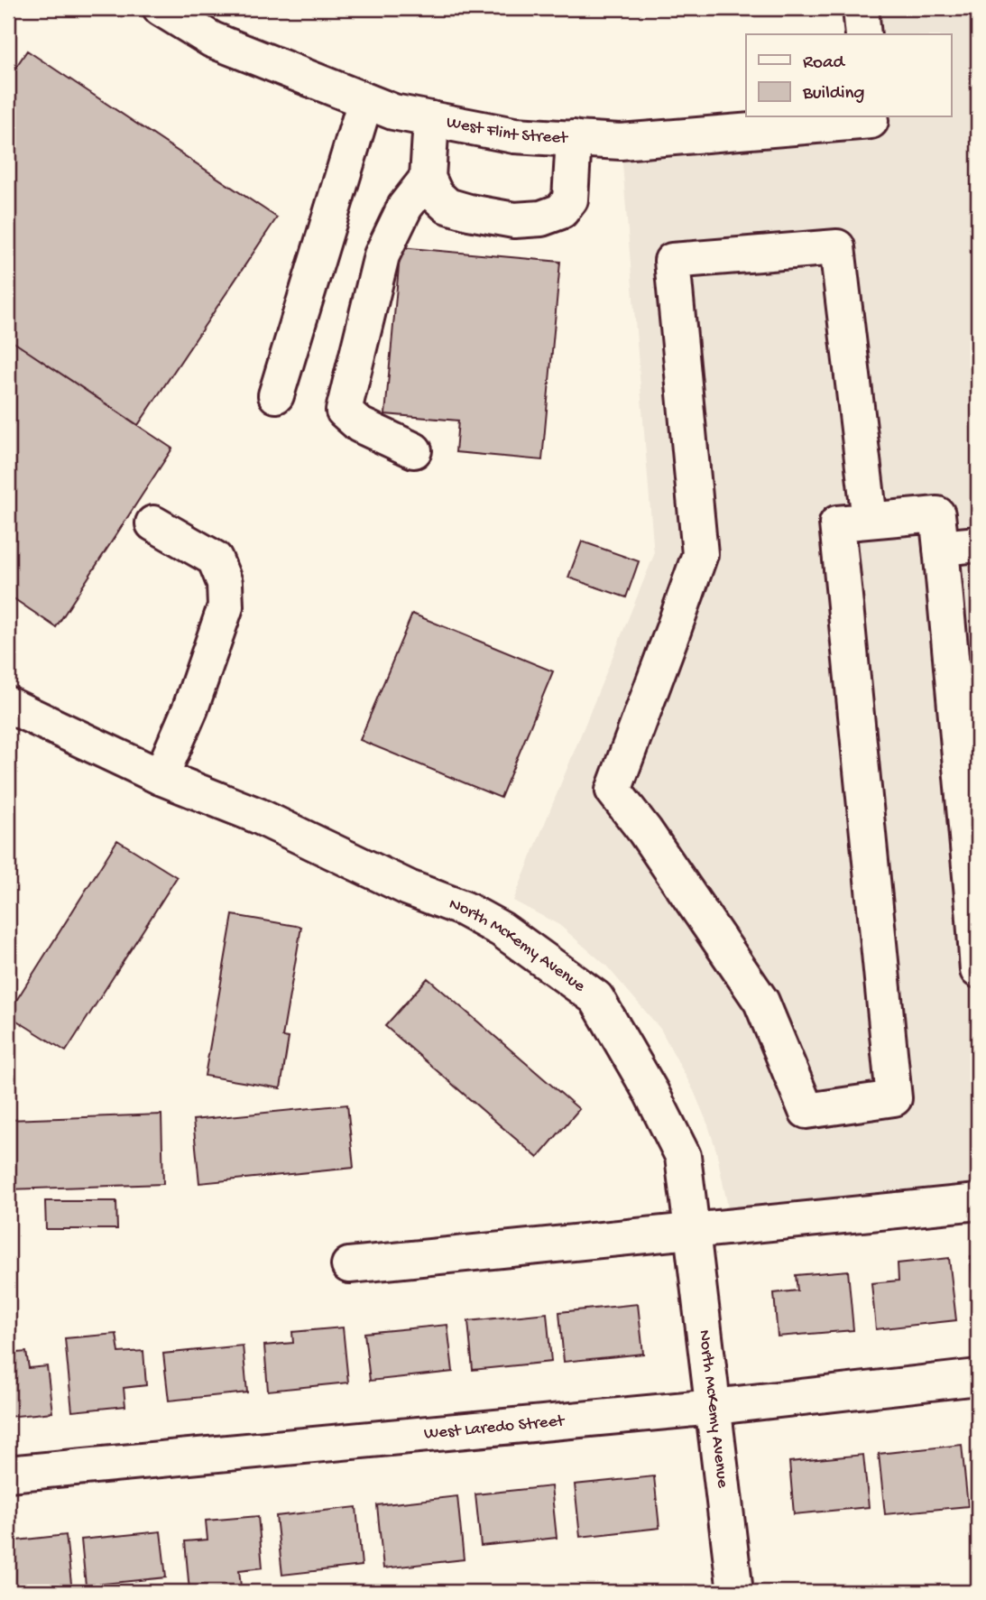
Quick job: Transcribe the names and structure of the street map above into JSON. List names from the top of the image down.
{
  "streets": {
    "street": ["West Flint Street", "North McKemy Avenue", "West Laredo Street"]
  },
  "crossings": [
    ["North McKemy Avenue", "West Laredo Street"]
  ],
  "legend": ["Road", "Building"]
}
